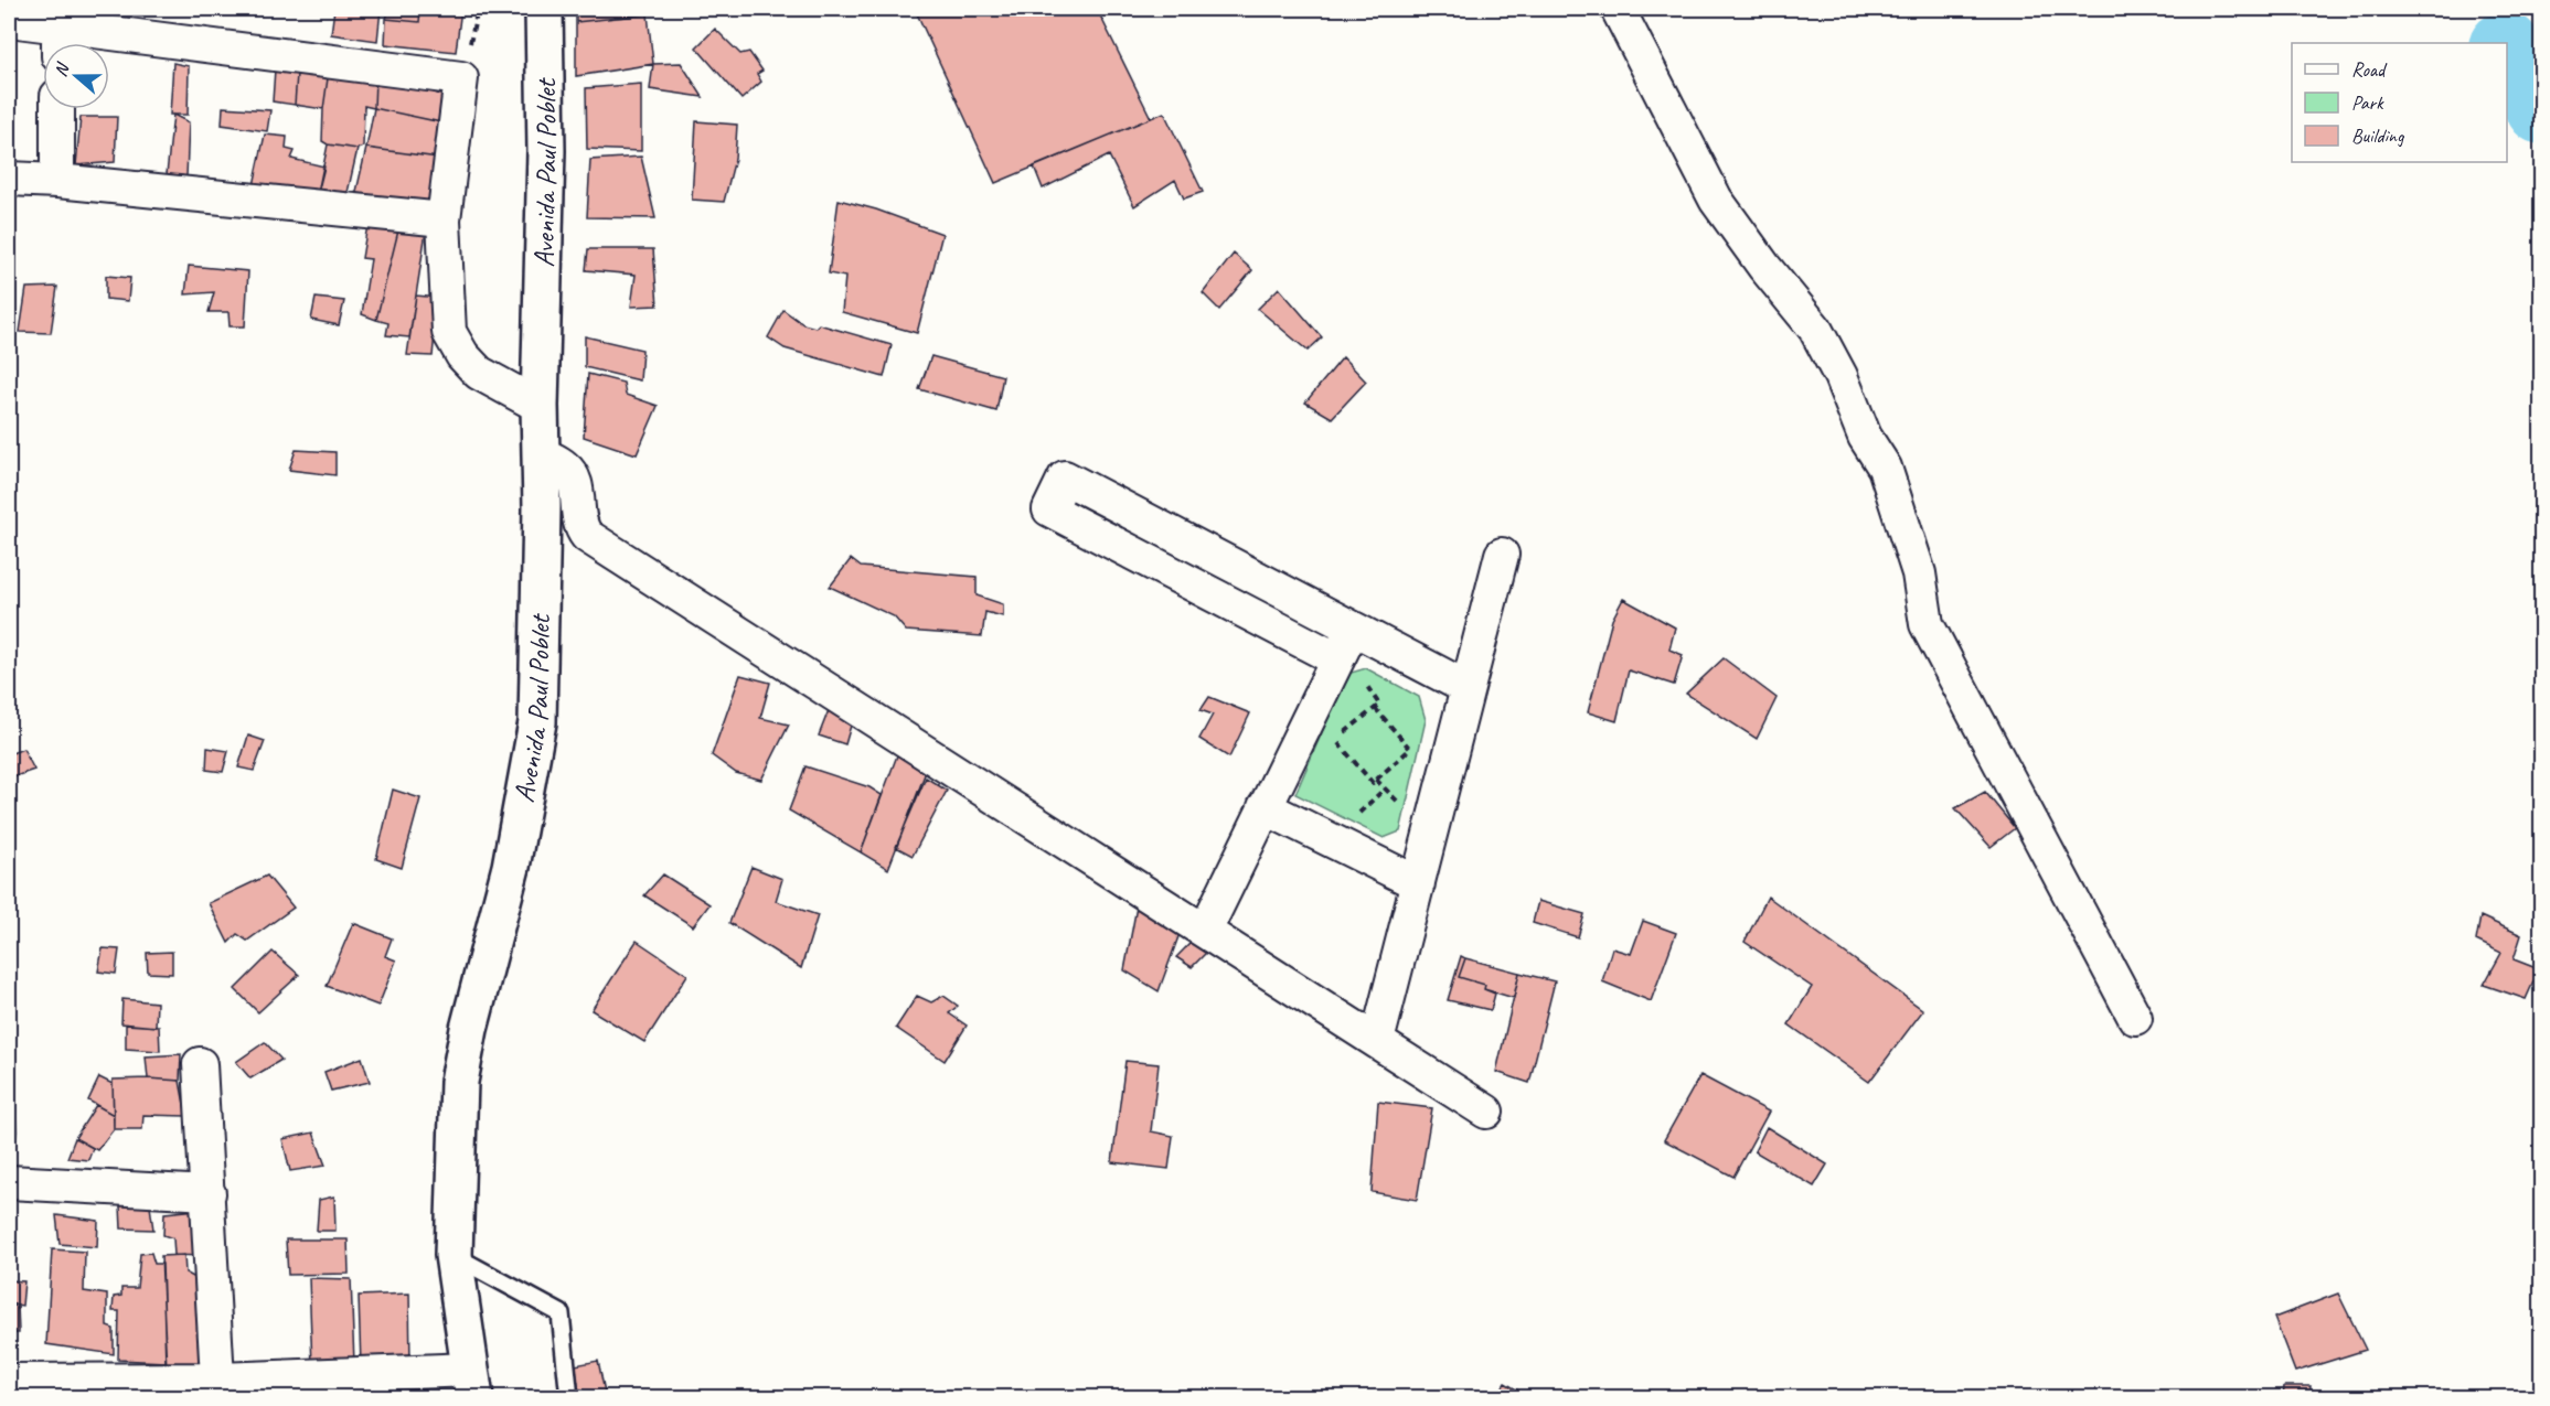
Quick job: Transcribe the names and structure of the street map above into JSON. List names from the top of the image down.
{
  "streets": {
    "main road": ["Avenida Paul Poblet"]
  },
  "legend": ["Road", "Park", "Building"],
  "north": "left"
}
